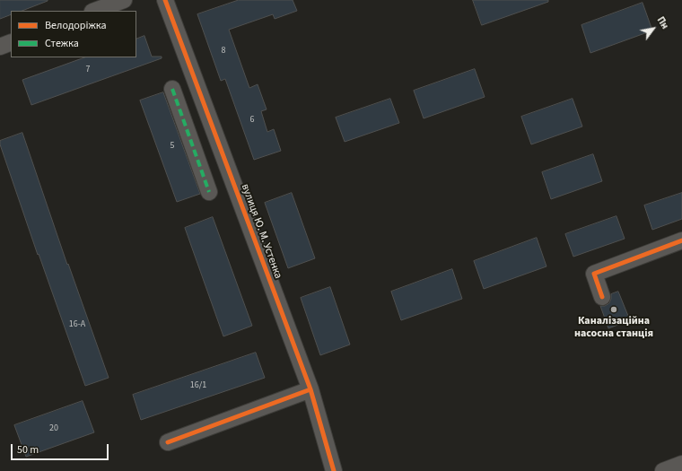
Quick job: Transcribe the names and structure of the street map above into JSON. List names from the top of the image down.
{
  "streets": {
    "street": ["вулиця Ю. М. Устенка"]
  },
  "places": ["Каналізаційна насосна станція"],
  "house_numbers": [
    "8",
    "7",
    "6",
    "5",
    "16-А",
    "16/1",
    "20"
  ],
  "legend": ["Велодоріжка", "Стежка"],
  "scale_bar": "50 m",
  "north": "top right"
}
